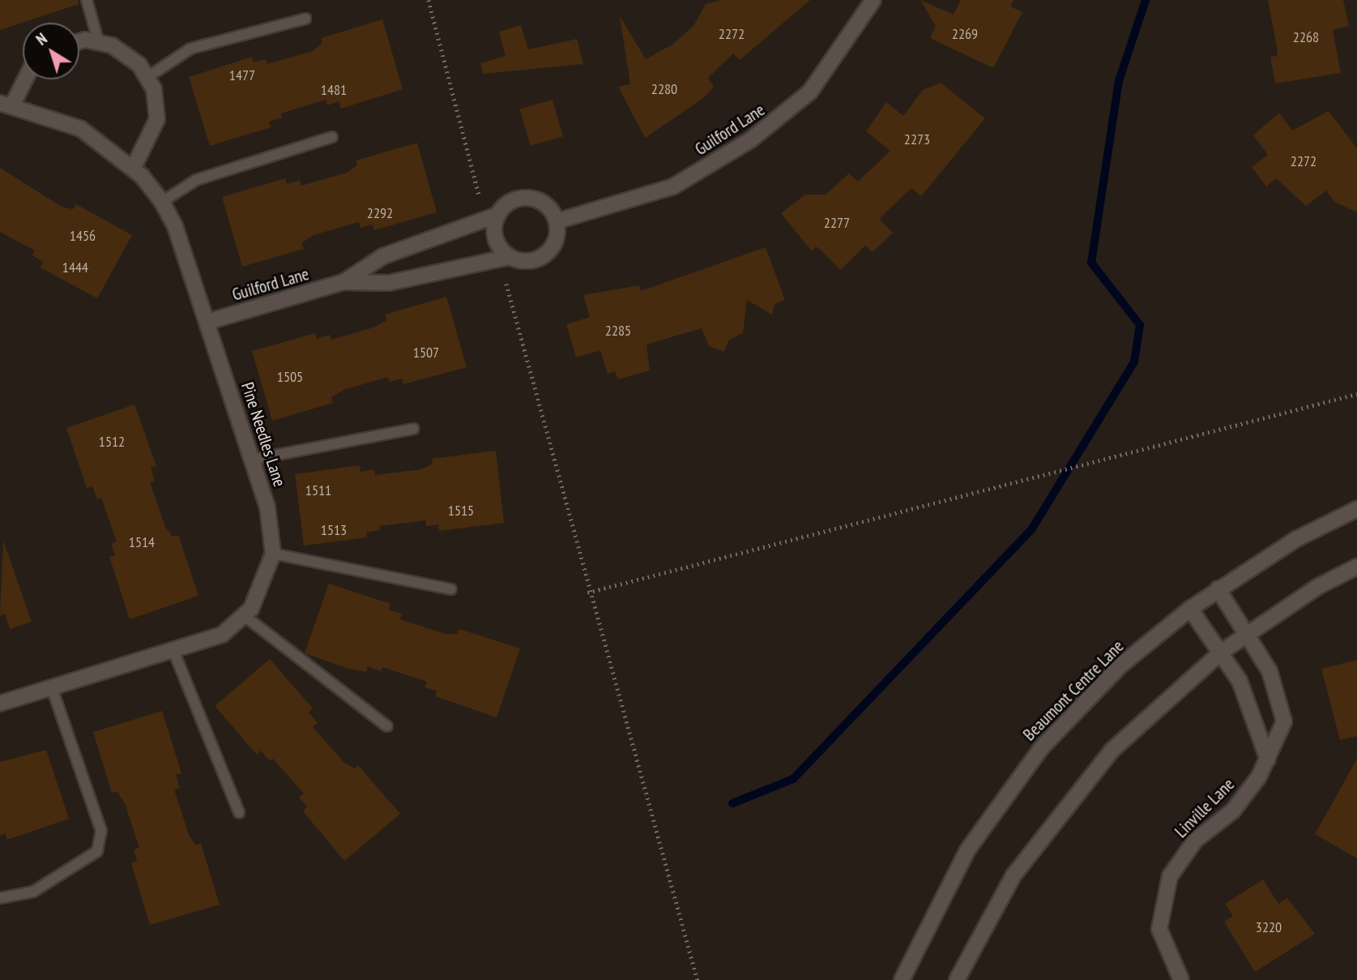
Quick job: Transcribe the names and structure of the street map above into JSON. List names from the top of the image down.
{
  "streets": {
    "street": [
      "Guilford Lane",
      "Pine Needles Lane",
      "Beaumont Centre Lane",
      "Linville Lane"
    ]
  },
  "crossings": [
    ["Guilford Lane", "Pine Needles Lane"],
    ["Beaumont Centre Lane", "Linville Lane"]
  ],
  "house_numbers": [
    "2272",
    "2269",
    "2268",
    "1477",
    "2280",
    "1481",
    "2273",
    "2272",
    "2292",
    "2277",
    "1456",
    "1444",
    "2285",
    "1507",
    "1505",
    "1512",
    "1511",
    "1515",
    "1513",
    "1514",
    "3220"
  ],
  "north": "top left"
}
